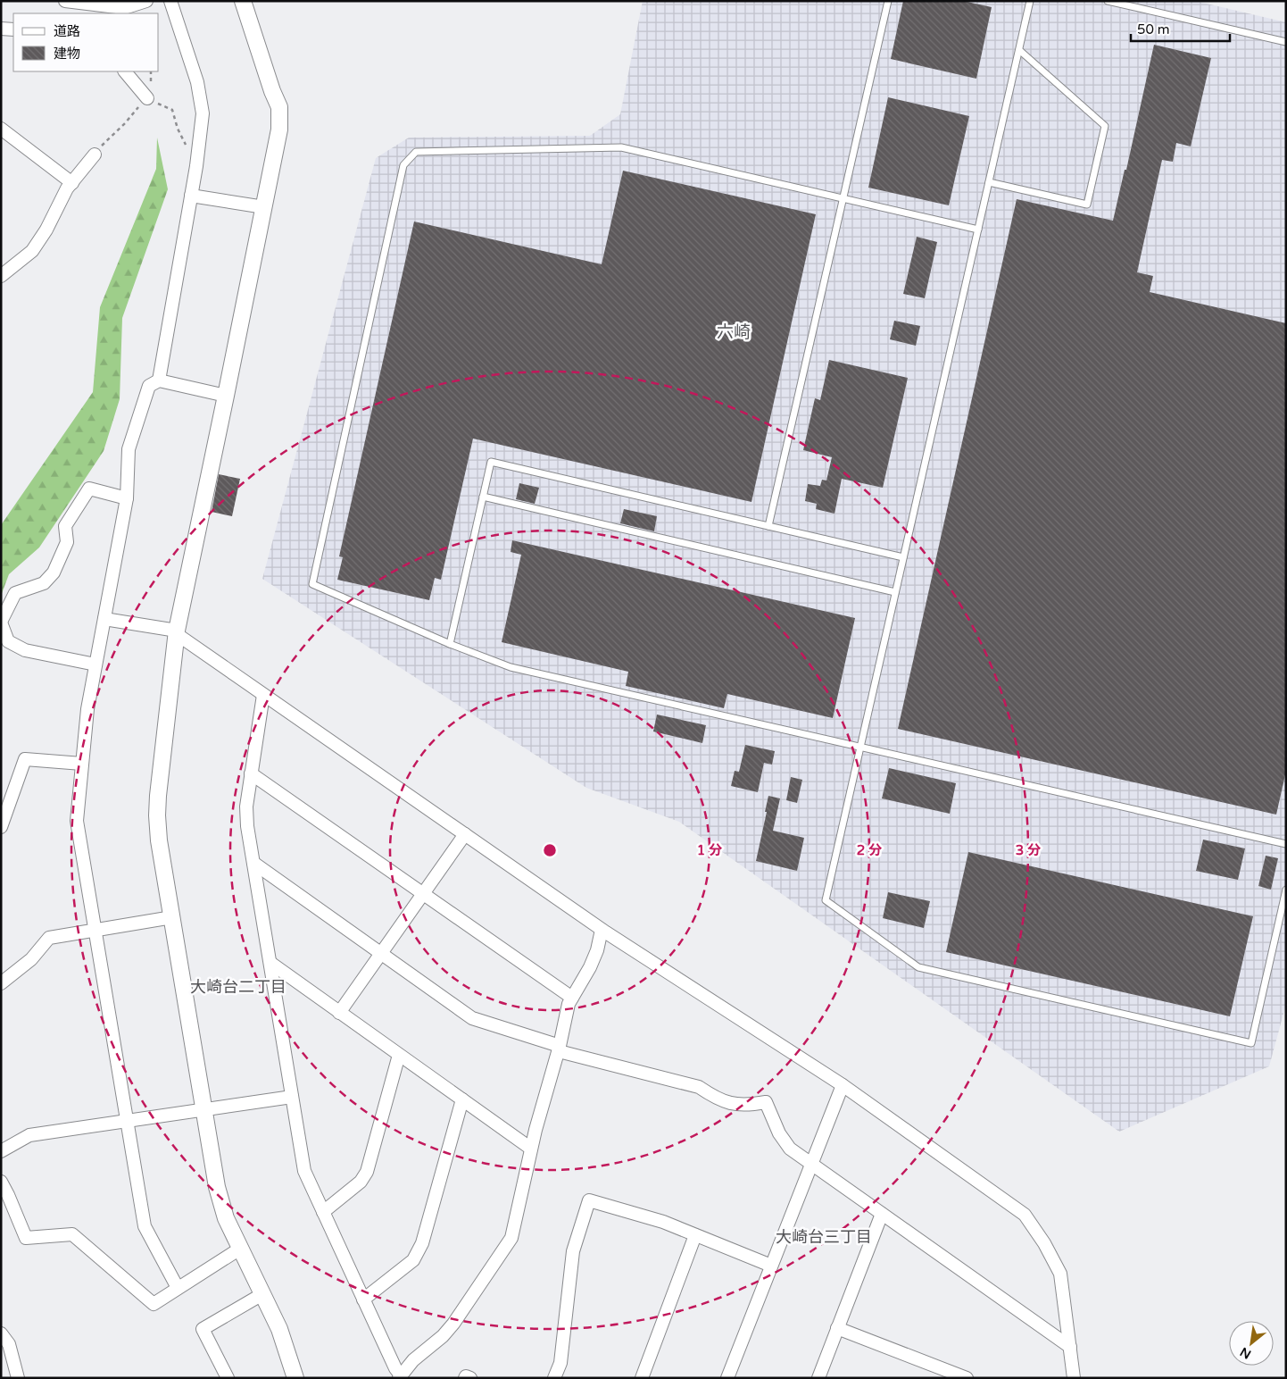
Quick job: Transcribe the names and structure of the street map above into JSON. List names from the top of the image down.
{
  "districts": ["六崎", "大崎台二丁目", "大崎台三丁目"],
  "legend": ["道路", "建物"],
  "scale_bar": "50 m",
  "north": "bottom left",
  "rings": ["1 分", "2 分", "3 分"]
}
